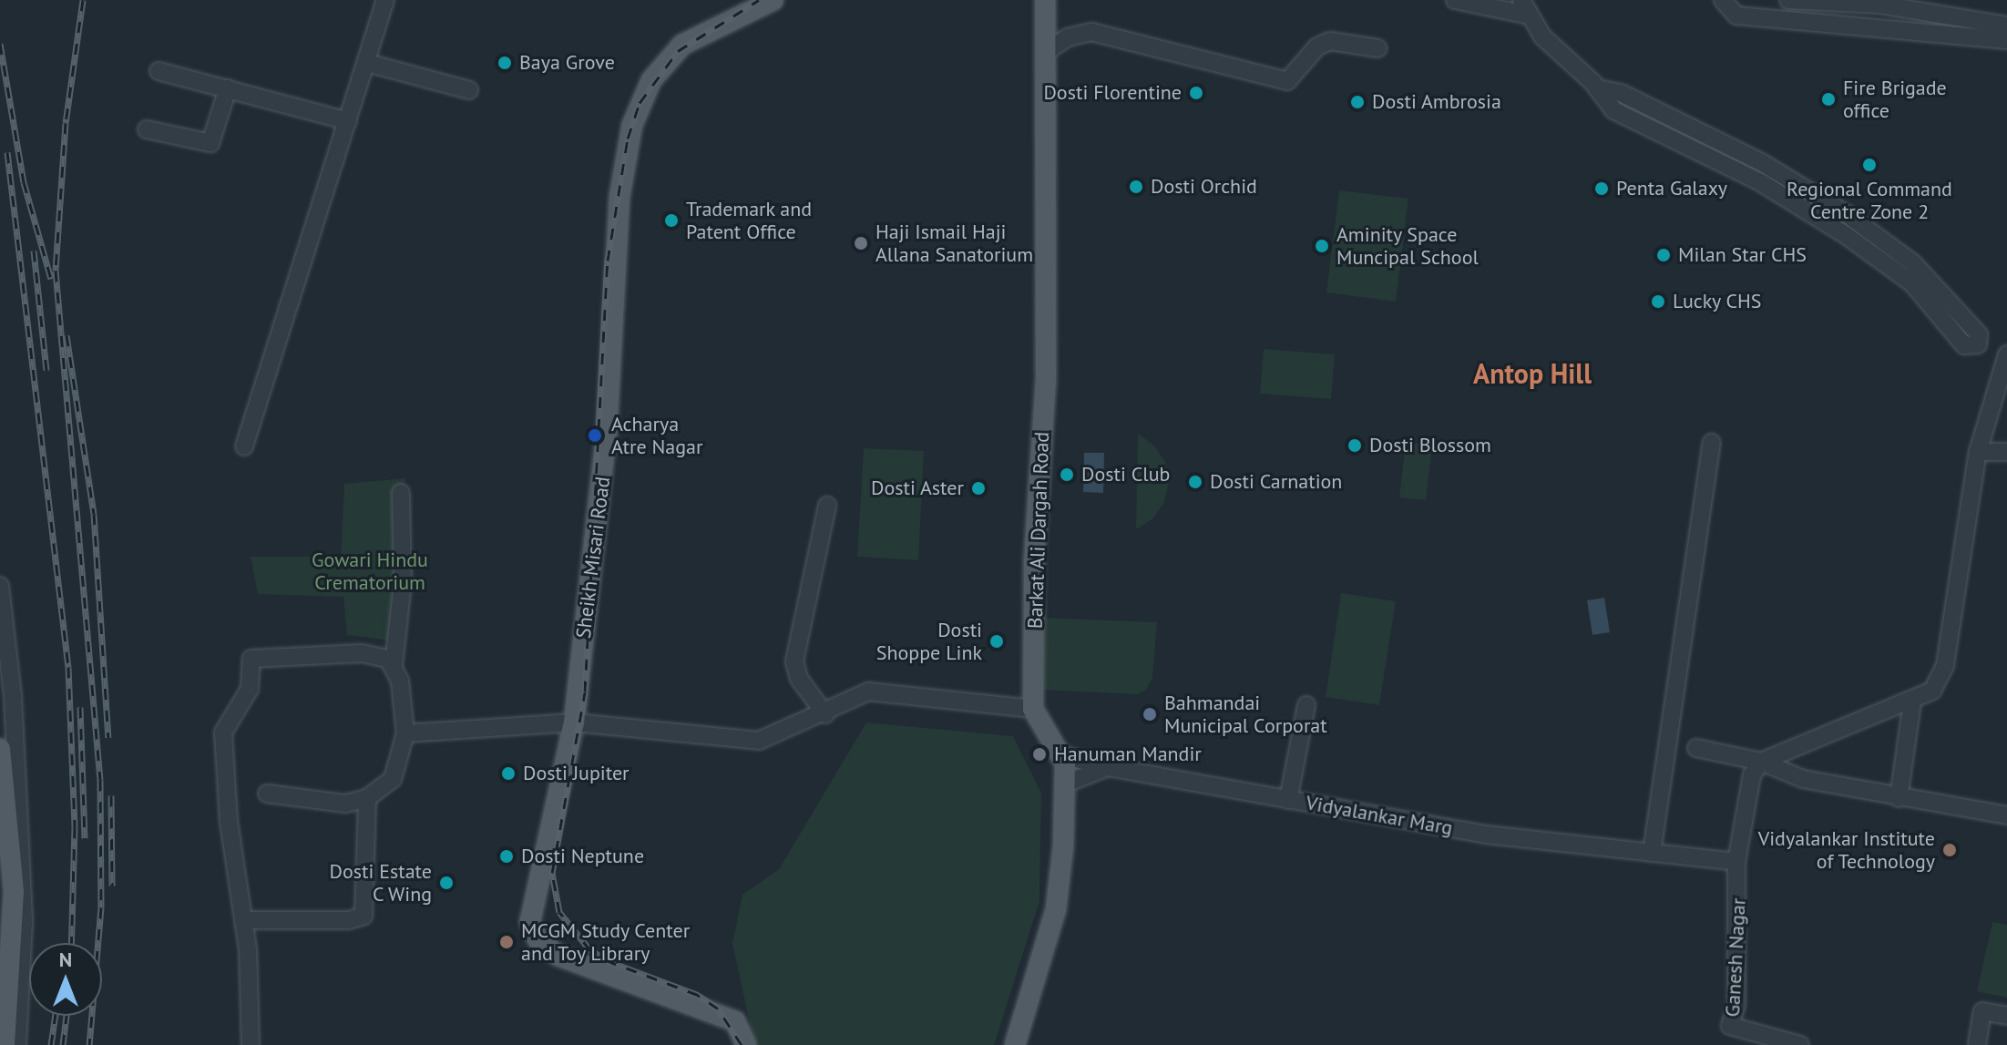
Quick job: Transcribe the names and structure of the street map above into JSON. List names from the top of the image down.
{
  "streets": {
    "main road": ["Barkat Ali Dargah Road", "Sheikh Misari Road"],
    "street": ["Vidyalankar Marg", "Ganesh Nagar"]
  },
  "crossings": [
    ["Vidyalankar Marg", "Ganesh Nagar"]
  ],
  "districts": ["Antop Hill"],
  "parks": ["Gowari Hindu Crematorium"],
  "places": [
    "Baya Grove",
    "Dosti Florentine",
    "Fire Brigade office",
    "Dosti Ambrosia",
    "Regional Command Centre Zone 2",
    "Dosti Orchid",
    "Penta Galaxy",
    "Trademark and Patent Office",
    "Haji Ismail Haji Allana Sanatorium",
    "Aminity Space Muncipal School",
    "Milan Star CHS",
    "Lucky CHS",
    "Acharya Atre Nagar",
    "Dosti Blossom",
    "Dosti Club",
    "Dosti Carnation",
    "Dosti Aster",
    "Dosti Shoppe Link",
    "Bahmandai Municipal Corporat",
    "Hanuman Mandir",
    "Dosti Jupiter",
    "Vidyalankar Institute of Technology",
    "Dosti Neptune",
    "Dosti Estate C Wing",
    "MCGM Study Center and Toy Library"
  ],
  "north": "top"
}
